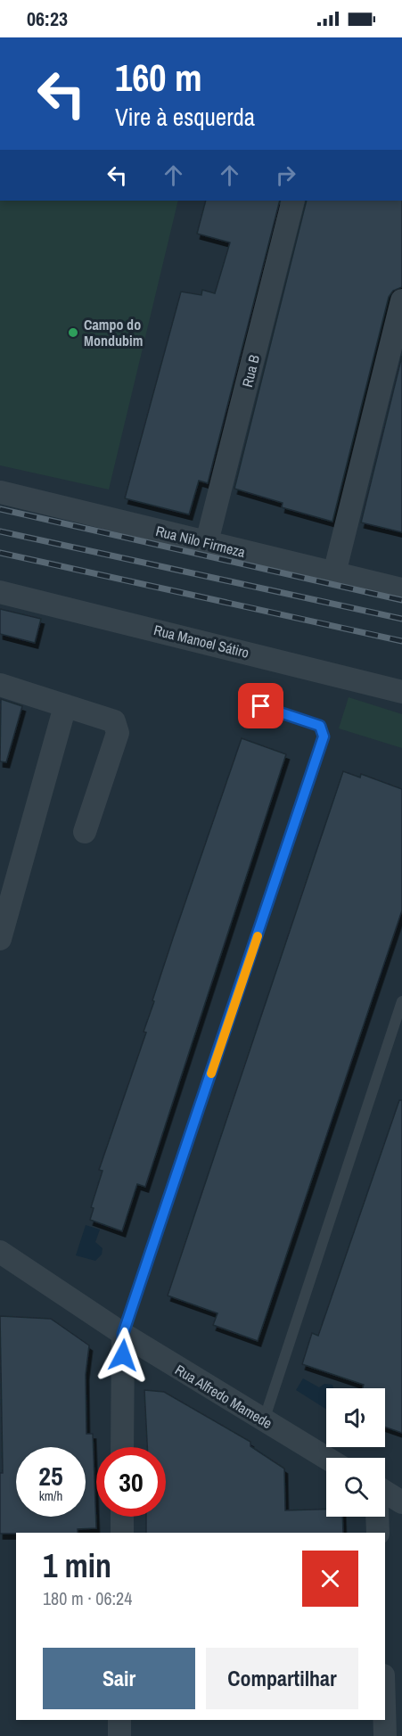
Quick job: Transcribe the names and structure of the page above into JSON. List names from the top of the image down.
{
  "streets": {
    "street": [
      "Rua B",
      "Rua Nilo Firmeza",
      "Rua Manoel Sátiro",
      "Rua Alfredo Mamede"
    ]
  },
  "crossings": [
    ["Rua B", "Rua Nilo Firmeza"]
  ],
  "places": ["Campo do Mondubim"],
  "page": {
    "status": "06:23",
    "turn": ["160 m", "Vire à esquerda"],
    "speed": "25 km/h",
    "limit": "30",
    "heading": ["1 min", "180 m · 06:24"],
    "buttons": ["Sair", "Compartilhar"]
  }
}
